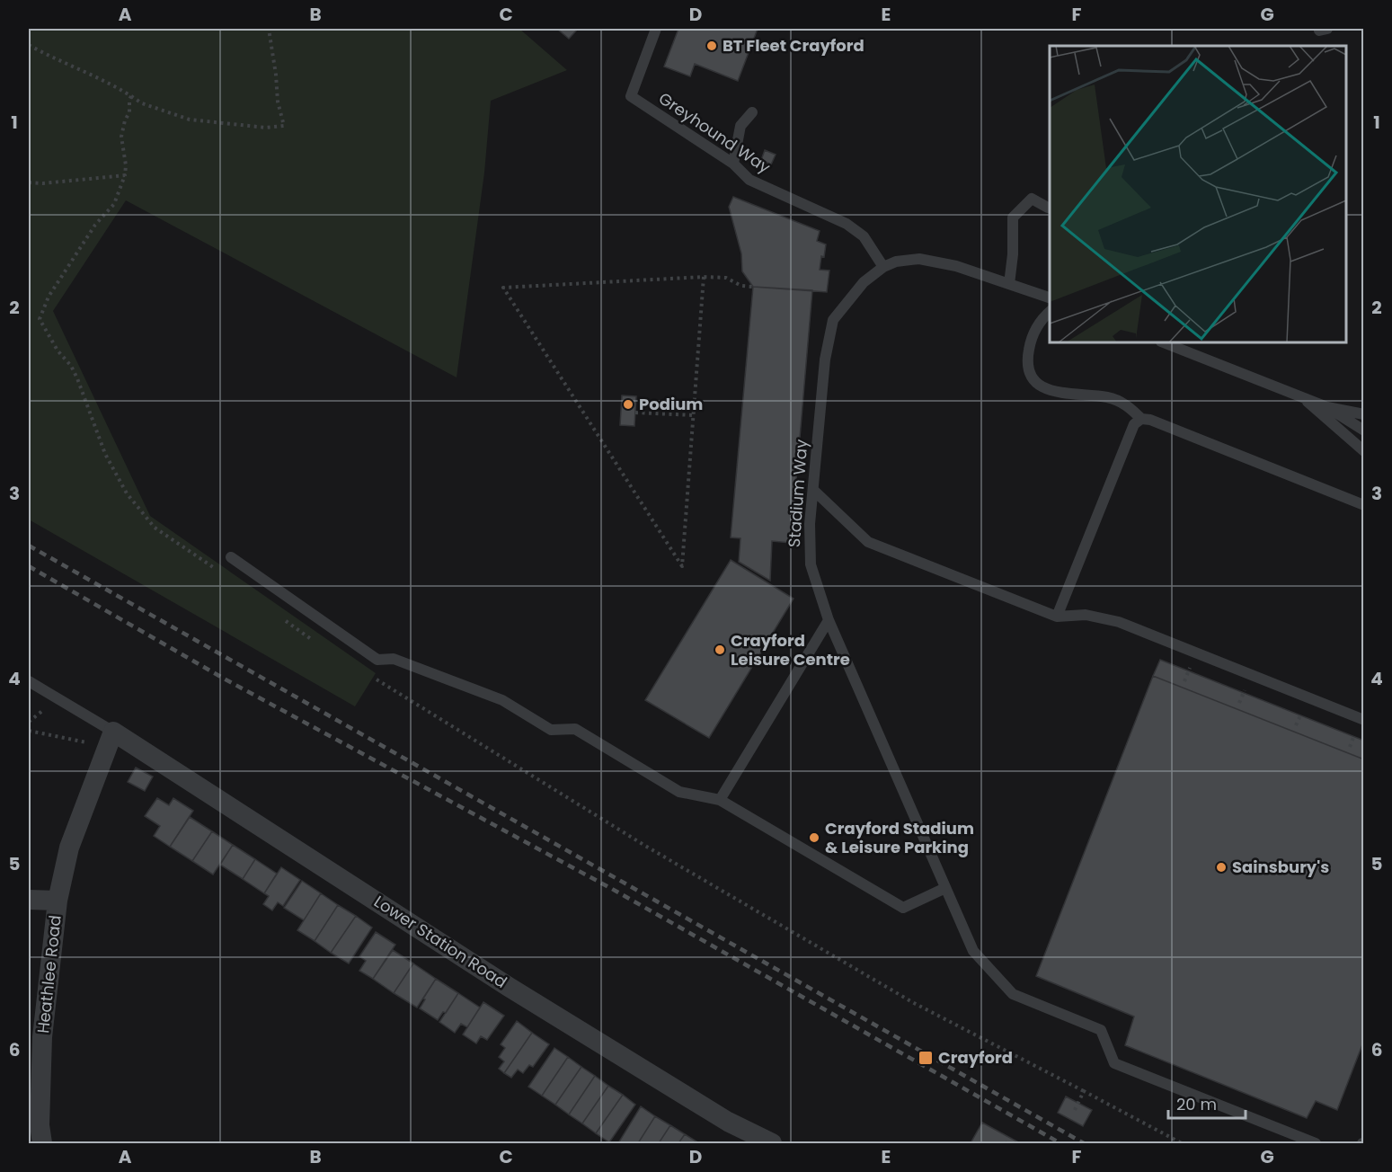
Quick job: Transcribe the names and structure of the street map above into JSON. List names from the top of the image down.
{
  "streets": {
    "street": ["Lower Station Road", "Heathlee Road"],
    "lane": ["Greyhound Way", "Stadium Way"]
  },
  "crossings": [
    ["Greyhound Way", "Stadium Way"],
    ["Lower Station Road", "Heathlee Road"]
  ],
  "places": {
    "other": [
      "BT Fleet Crayford",
      "Podium",
      "Crayford Leisure Centre",
      "Crayford Stadium & Leisure Parking",
      "Sainsbury's"
    ],
    "transit": ["Crayford"]
  },
  "scale_bar": "20 m",
  "grid": {
    "columns": [
      "A",
      "B",
      "C",
      "D",
      "E",
      "F",
      "G"
    ],
    "rows": [
      "1",
      "2",
      "3",
      "4",
      "5",
      "6"
    ]
  }
}
